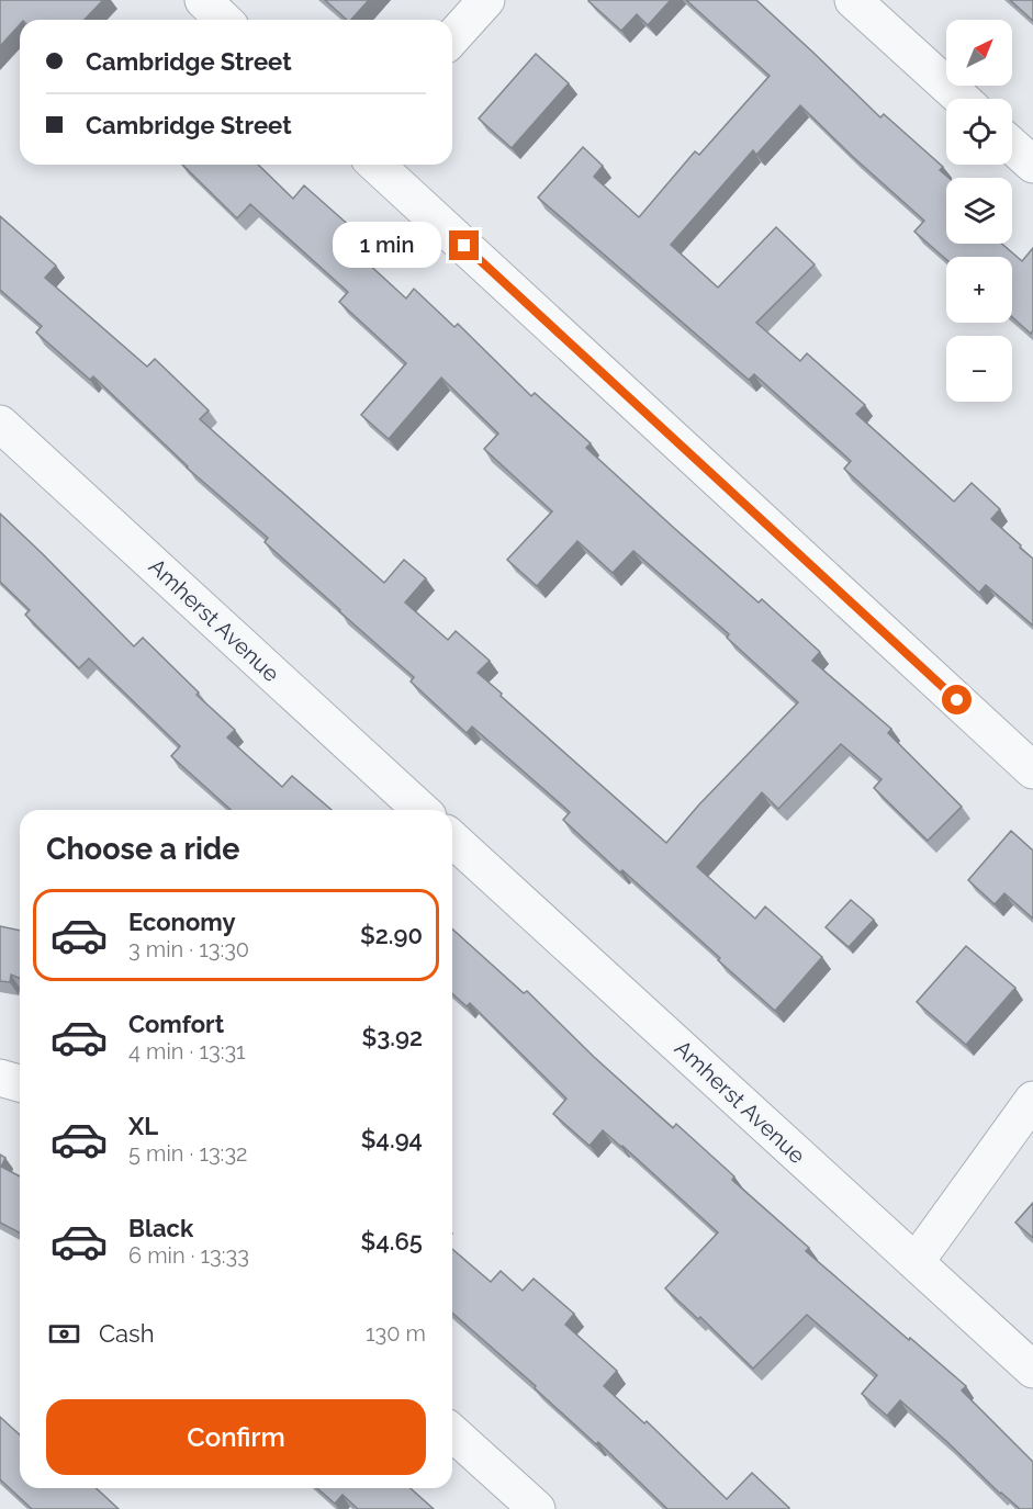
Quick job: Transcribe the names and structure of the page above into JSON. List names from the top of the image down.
{
  "streets": {
    "street": ["Amherst Avenue"]
  },
  "north": "top right",
  "page": {
    "map_buttons": ["+", "−"],
    "banner": ["Cambridge Street", "Cambridge Street"],
    "bubble": "1 min",
    "heading": "Choose a ride",
    "list": [
      {
        "name": "Economy",
        "note": "3 min · 13:30",
        "value": "$2.90"
      },
      {
        "name": "Comfort",
        "note": "4 min · 13:31",
        "value": "$3.92"
      },
      {
        "name": "XL",
        "note": "5 min · 13:32",
        "value": "$4.94"
      },
      {
        "name": "Black",
        "note": "6 min · 13:33",
        "value": "$4.65"
      }
    ],
    "pay": ["Cash", "130 m"],
    "buttons": "Confirm"
  }
}
